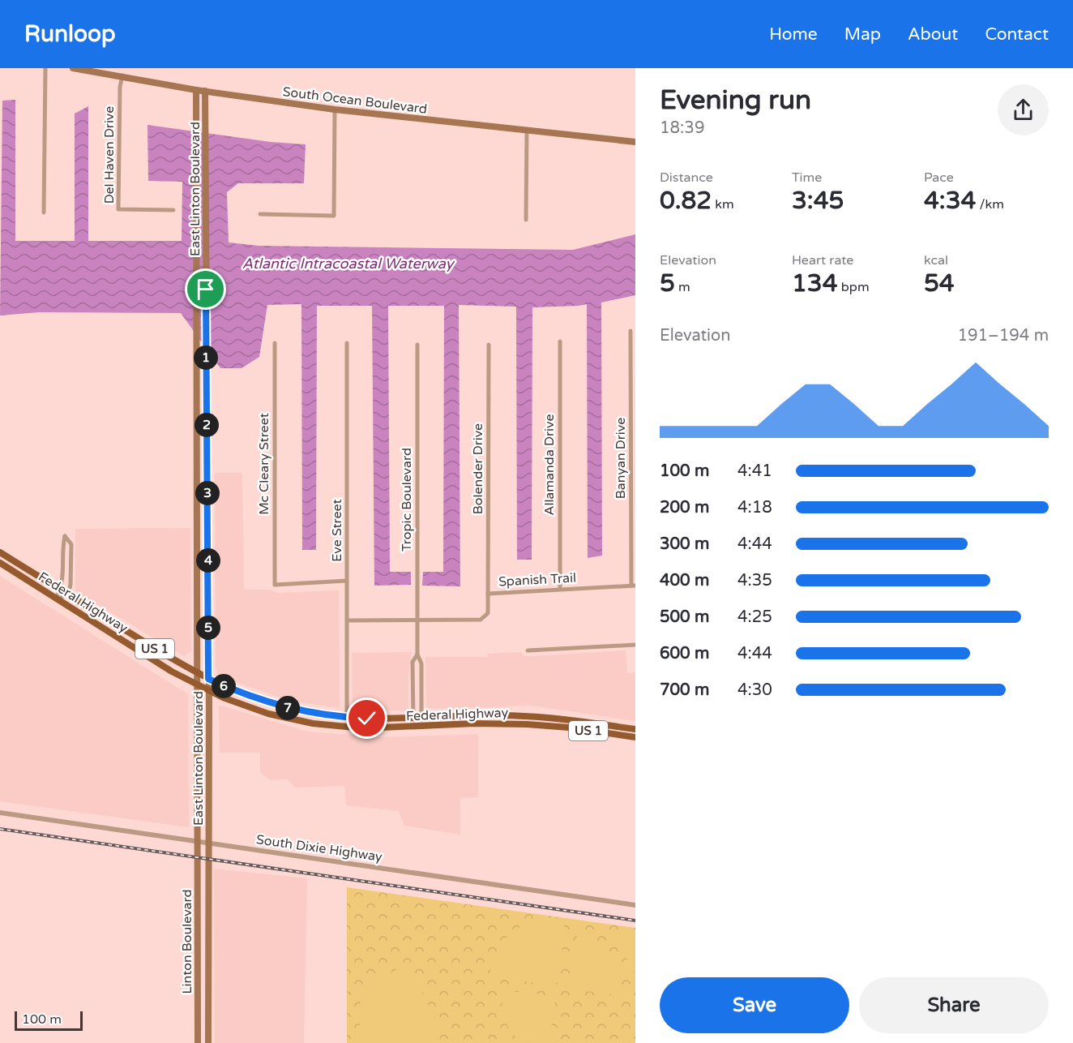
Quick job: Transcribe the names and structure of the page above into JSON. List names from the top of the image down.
{
  "streets": {
    "main road": [
      "South Ocean Boulevard",
      "East Linton Boulevard",
      "Federal Highway",
      "US 1",
      "Linton Boulevard"
    ],
    "street": [
      "Del Haven Drive",
      "Banyan Drive",
      "Mc Cleary Street",
      "Allamanda Drive",
      "Bolender Drive",
      "Tropic Boulevard",
      "Eve Street",
      "Spanish Trail",
      "South Dixie Highway"
    ]
  },
  "crossings": [
    ["South Ocean Boulevard", "Del Haven Drive"],
    ["South Ocean Boulevard", "East Linton Boulevard"],
    ["East Linton Boulevard", "Federal Highway"],
    ["East Linton Boulevard", "South Dixie Highway"],
    ["East Linton Boulevard", "Linton Boulevard"],
    ["Banyan Drive", "Spanish Trail"],
    ["Mc Cleary Street", "Eve Street"],
    ["Allamanda Drive", "Spanish Trail"],
    ["Bolender Drive", "Spanish Trail"],
    ["Tropic Boulevard", "Spanish Trail"],
    ["Tropic Boulevard", "Federal Highway"],
    ["Eve Street", "Spanish Trail"],
    ["Eve Street", "Federal Highway"],
    ["South Dixie Highway", "Linton Boulevard"]
  ],
  "water": ["Atlantic Intracoastal Waterway"],
  "scale_bar": "100 m",
  "page": {
    "header": "Runloop",
    "nav": [
      "Home",
      "Map",
      "About",
      "Contact"
    ],
    "heading": ["Evening run", "18:39"],
    "stats": [
      ["Distance", "0.82 km"],
      ["Time", "3:45"],
      ["Pace", "4:34 /km"],
      ["Elevation", "5 m"],
      ["Heart rate", "134 bpm"],
      ["kcal", "54"]
    ],
    "chart": ["Elevation", "191–194 m"],
    "pins": [
      "1",
      "2",
      "3",
      "4",
      "5",
      "6",
      "7"
    ],
    "list": [
      {
        "name": "100 m",
        "note": "4:41"
      },
      {
        "name": "200 m",
        "note": "4:18"
      },
      {
        "name": "300 m",
        "note": "4:44"
      },
      {
        "name": "400 m",
        "note": "4:35"
      },
      {
        "name": "500 m",
        "note": "4:25"
      },
      {
        "name": "600 m",
        "note": "4:44"
      },
      {
        "name": "700 m",
        "note": "4:30"
      }
    ],
    "buttons": ["Save", "Share"],
    "scale": "100 m"
  }
}
